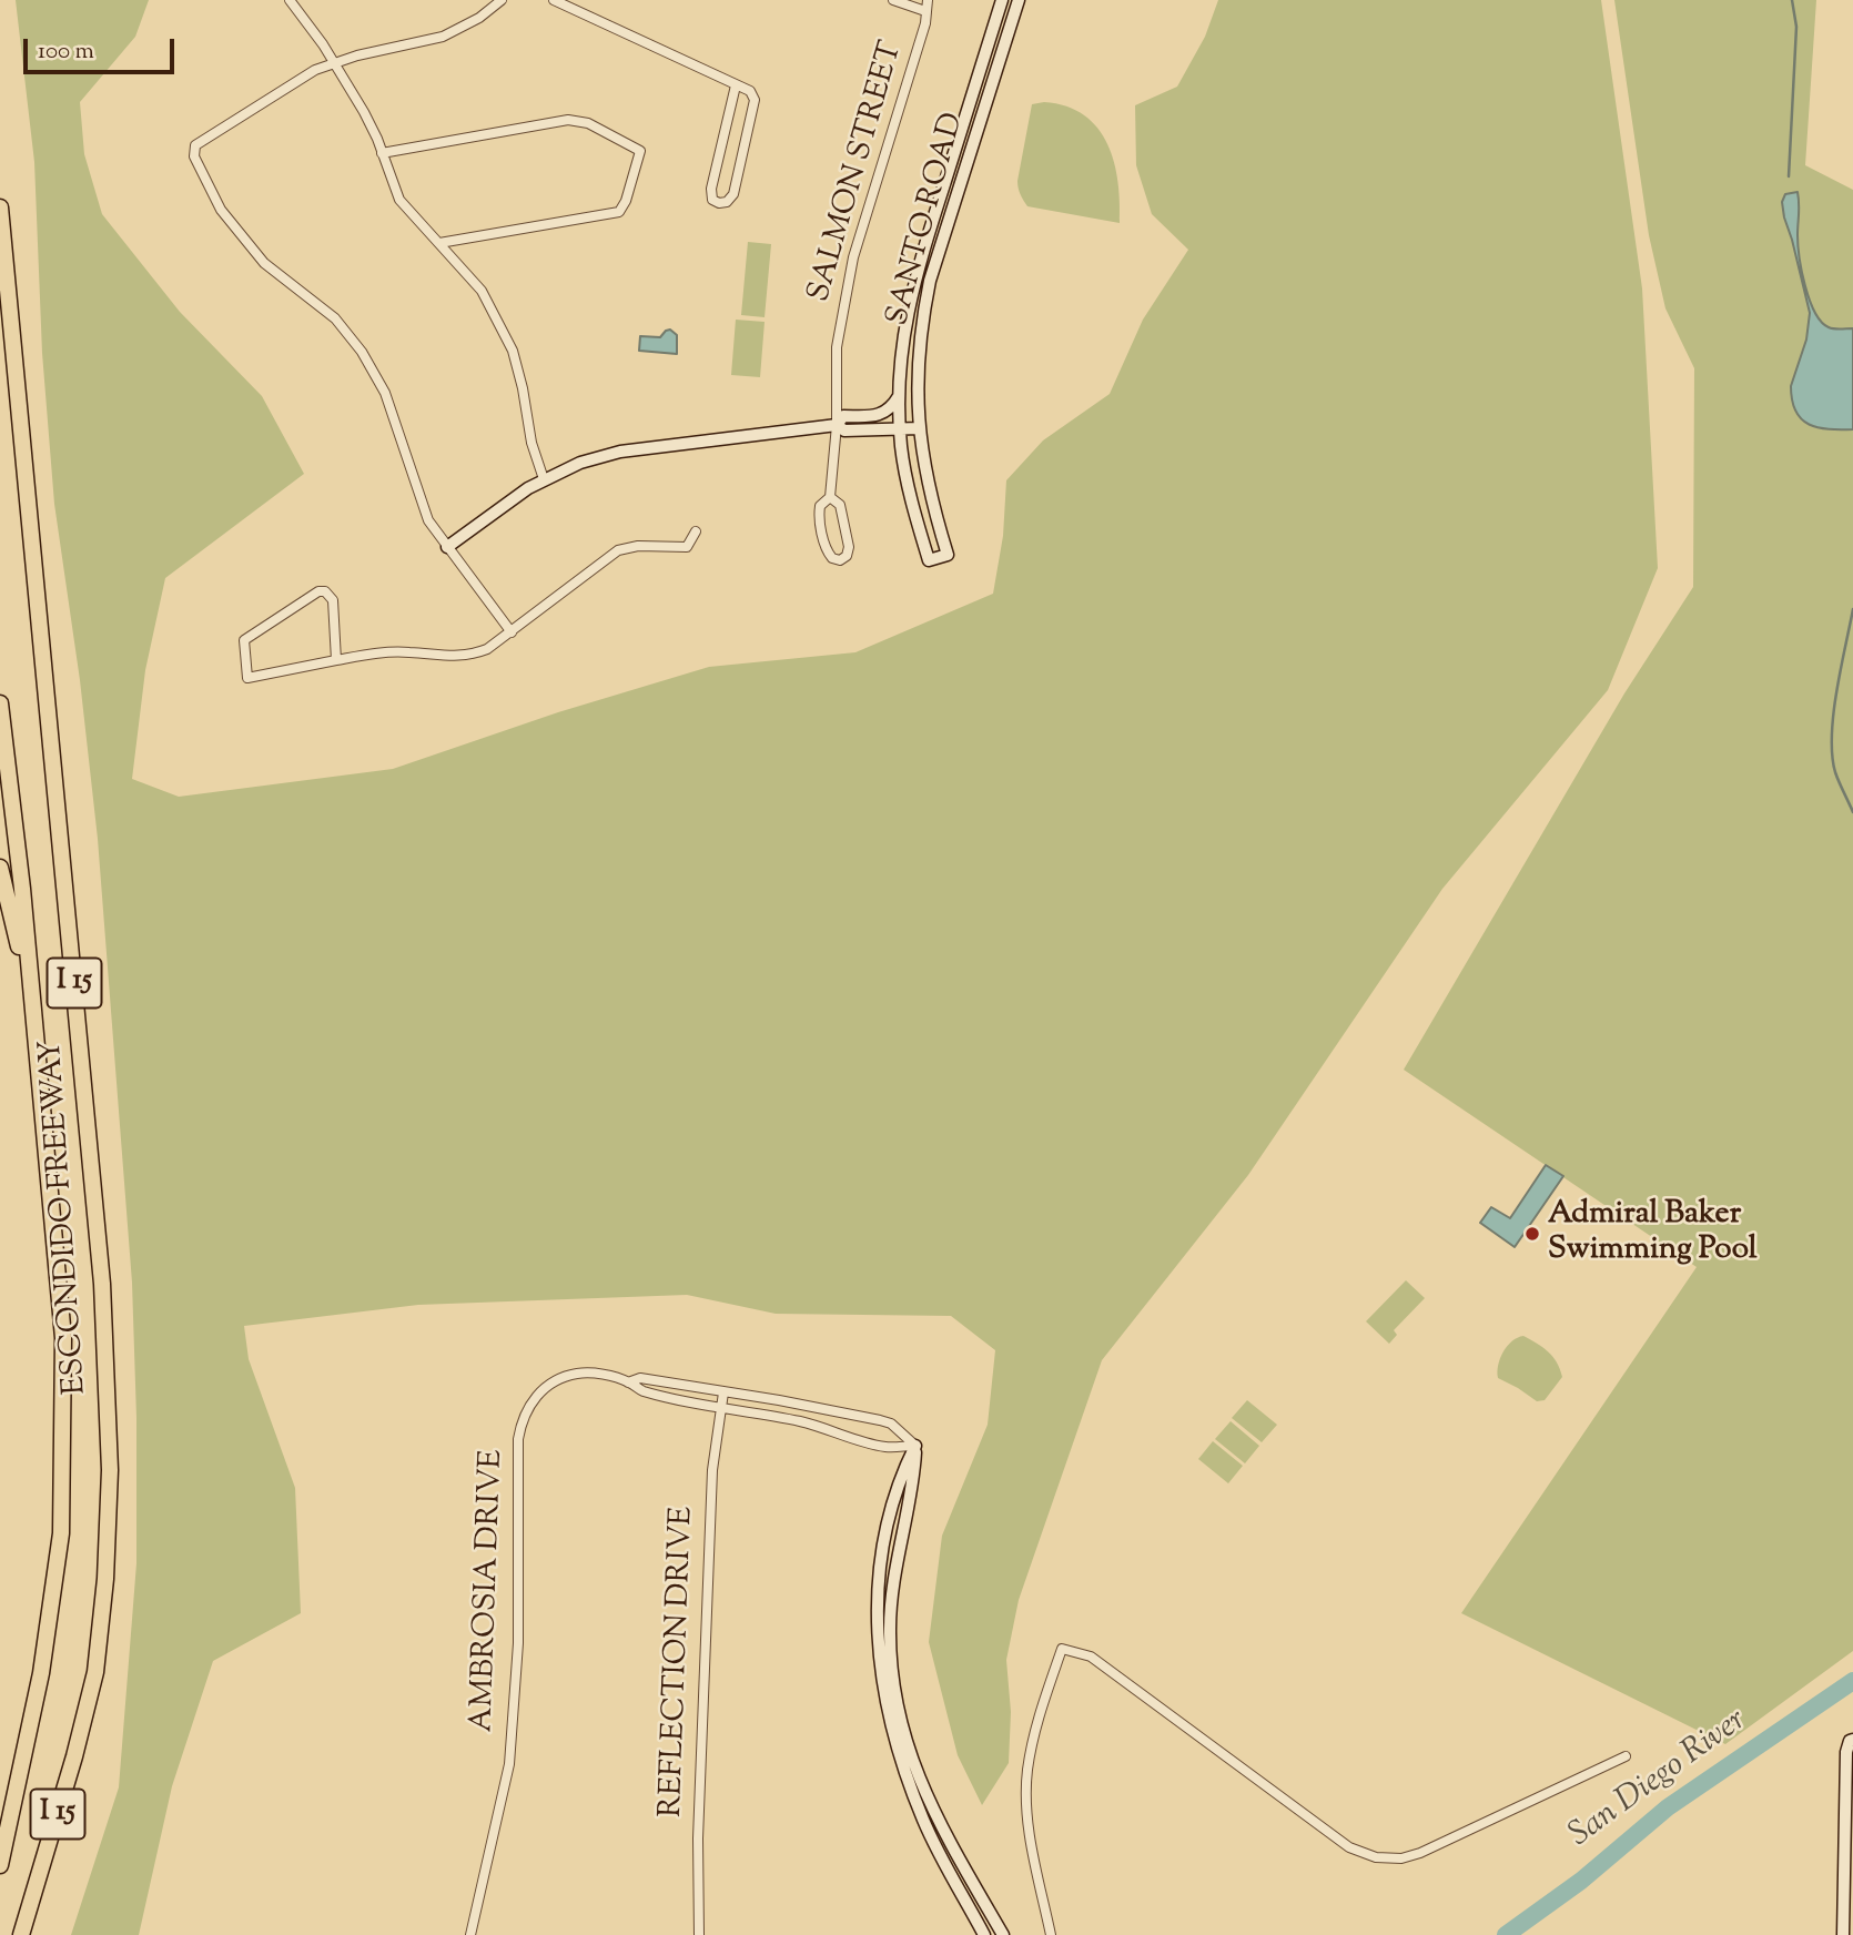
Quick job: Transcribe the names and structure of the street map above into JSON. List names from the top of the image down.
{
  "streets": {
    "highway": ["I 15", "ESCONDIDO FREEWAY"],
    "street": [
      "SALMON STREET",
      "SANTO ROAD",
      "AMBROSIA DRIVE",
      "REFLECTION DRIVE"
    ]
  },
  "crossings": [
    ["AMBROSIA DRIVE", "REFLECTION DRIVE"]
  ],
  "water": ["San Diego River"],
  "places": ["Admiral Baker Swimming Pool"],
  "scale_bar": "100 m"
}
